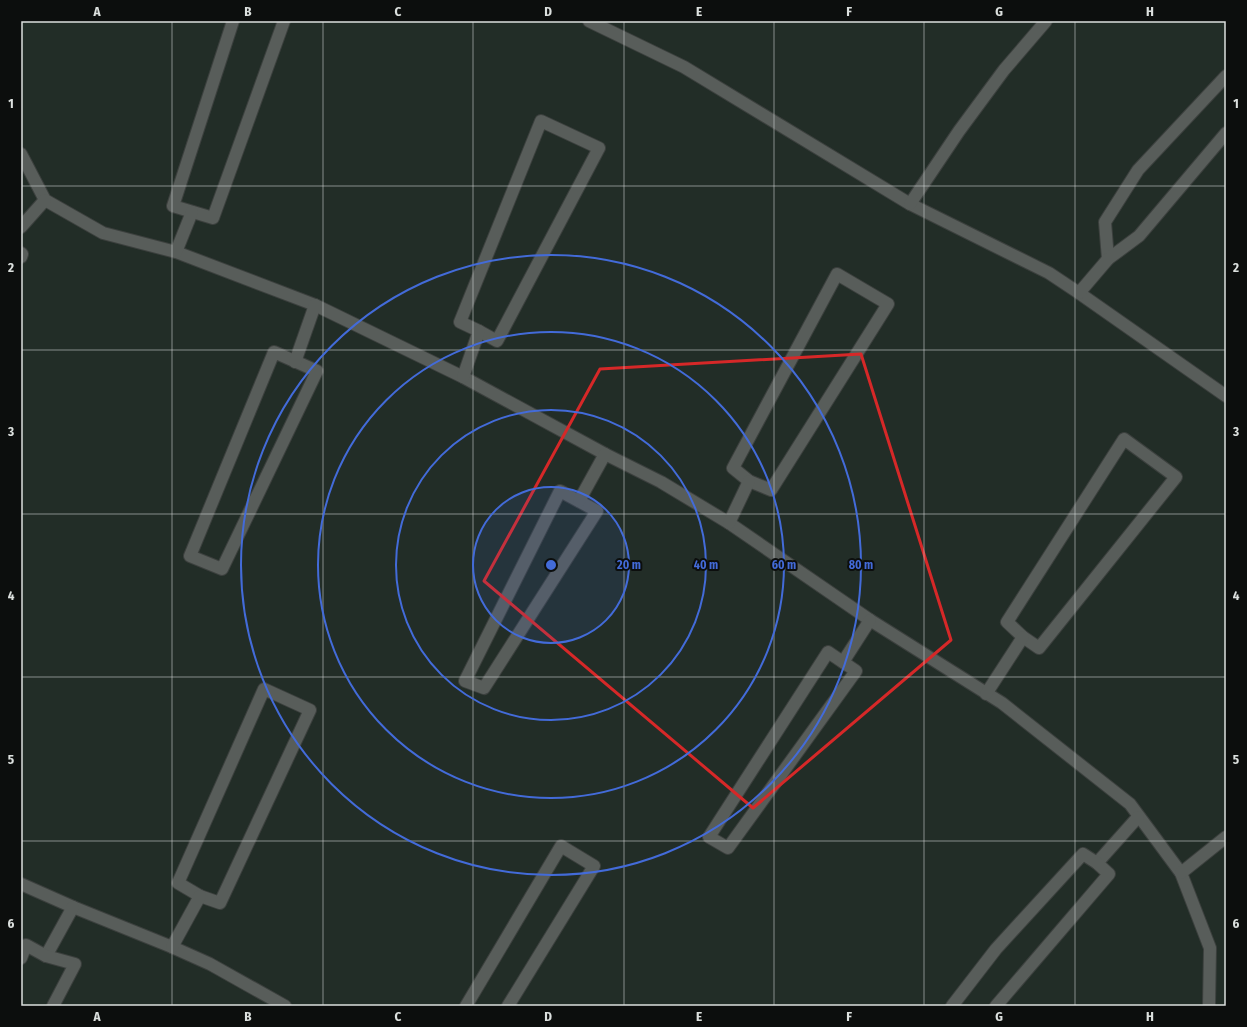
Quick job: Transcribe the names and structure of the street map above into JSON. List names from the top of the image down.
{
  "grid": {
    "columns": [
      "A",
      "B",
      "C",
      "D",
      "E",
      "F",
      "G",
      "H"
    ],
    "rows": [
      "1",
      "2",
      "3",
      "4",
      "5",
      "6"
    ]
  },
  "rings": [
    "20 m",
    "40 m",
    "60 m",
    "80 m"
  ]
}
